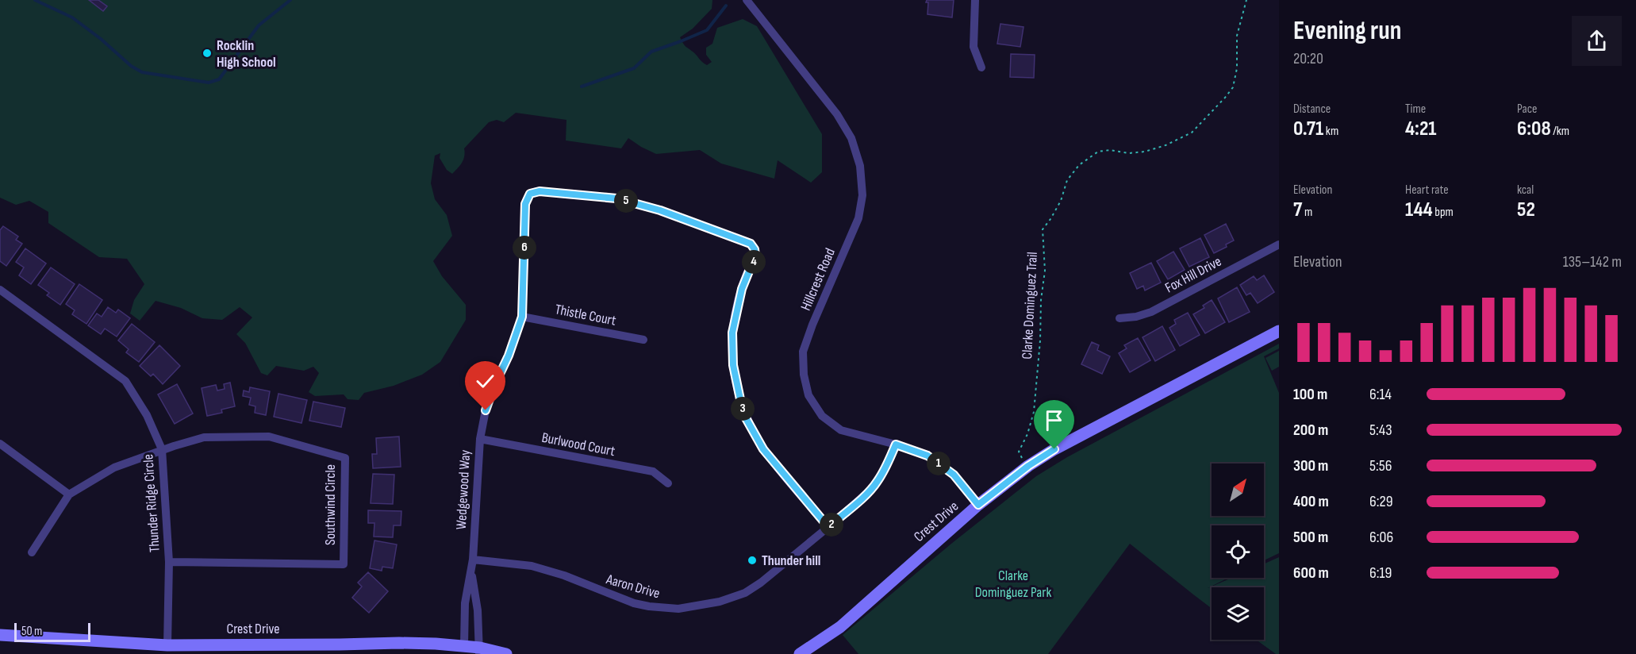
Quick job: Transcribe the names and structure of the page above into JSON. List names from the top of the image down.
{
  "streets": {
    "street": [
      "Fox Hill Drive",
      "Hillcrest Road",
      "Thistle Court",
      "Burlwood Court",
      "Wedgewood Way",
      "Thunder Ridge Circle",
      "Southwind Circle",
      "Crest Drive",
      "Aaron Drive"
    ],
    "path": ["Clarke Dominguez Trail"]
  },
  "crossings": [
    ["Hillcrest Road", "Crest Drive"],
    ["Hillcrest Road", "Aaron Drive"],
    ["Clarke Dominguez Trail", "Crest Drive"],
    ["Thistle Court", "Wedgewood Way"],
    ["Burlwood Court", "Wedgewood Way"],
    ["Wedgewood Way", "Crest Drive"],
    ["Wedgewood Way", "Aaron Drive"],
    ["Thunder Ridge Circle", "Southwind Circle"],
    ["Thunder Ridge Circle", "Crest Drive"]
  ],
  "parks": ["Clarke Dominguez Park"],
  "places": ["Rocklin High School", "Thunder hill"],
  "scale_bar": "50 m",
  "north": "top right",
  "page": {
    "heading": ["Evening run", "20:20"],
    "stats": [
      ["Distance", "0.71 km"],
      ["Time", "4:21"],
      ["Pace", "6:08 /km"],
      ["Elevation", "7 m"],
      ["Heart rate", "144 bpm"],
      ["kcal", "52"]
    ],
    "pins": [
      "5",
      "6",
      "4",
      "3",
      "1",
      "2"
    ],
    "chart": ["Elevation", "135–142 m"],
    "list": [
      {
        "name": "100 m",
        "note": "6:14"
      },
      {
        "name": "200 m",
        "note": "5:43"
      },
      {
        "name": "300 m",
        "note": "5:56"
      },
      {
        "name": "400 m",
        "note": "6:29"
      },
      {
        "name": "500 m",
        "note": "6:06"
      },
      {
        "name": "600 m",
        "note": "6:19"
      }
    ],
    "scale": "50 m"
  }
}
